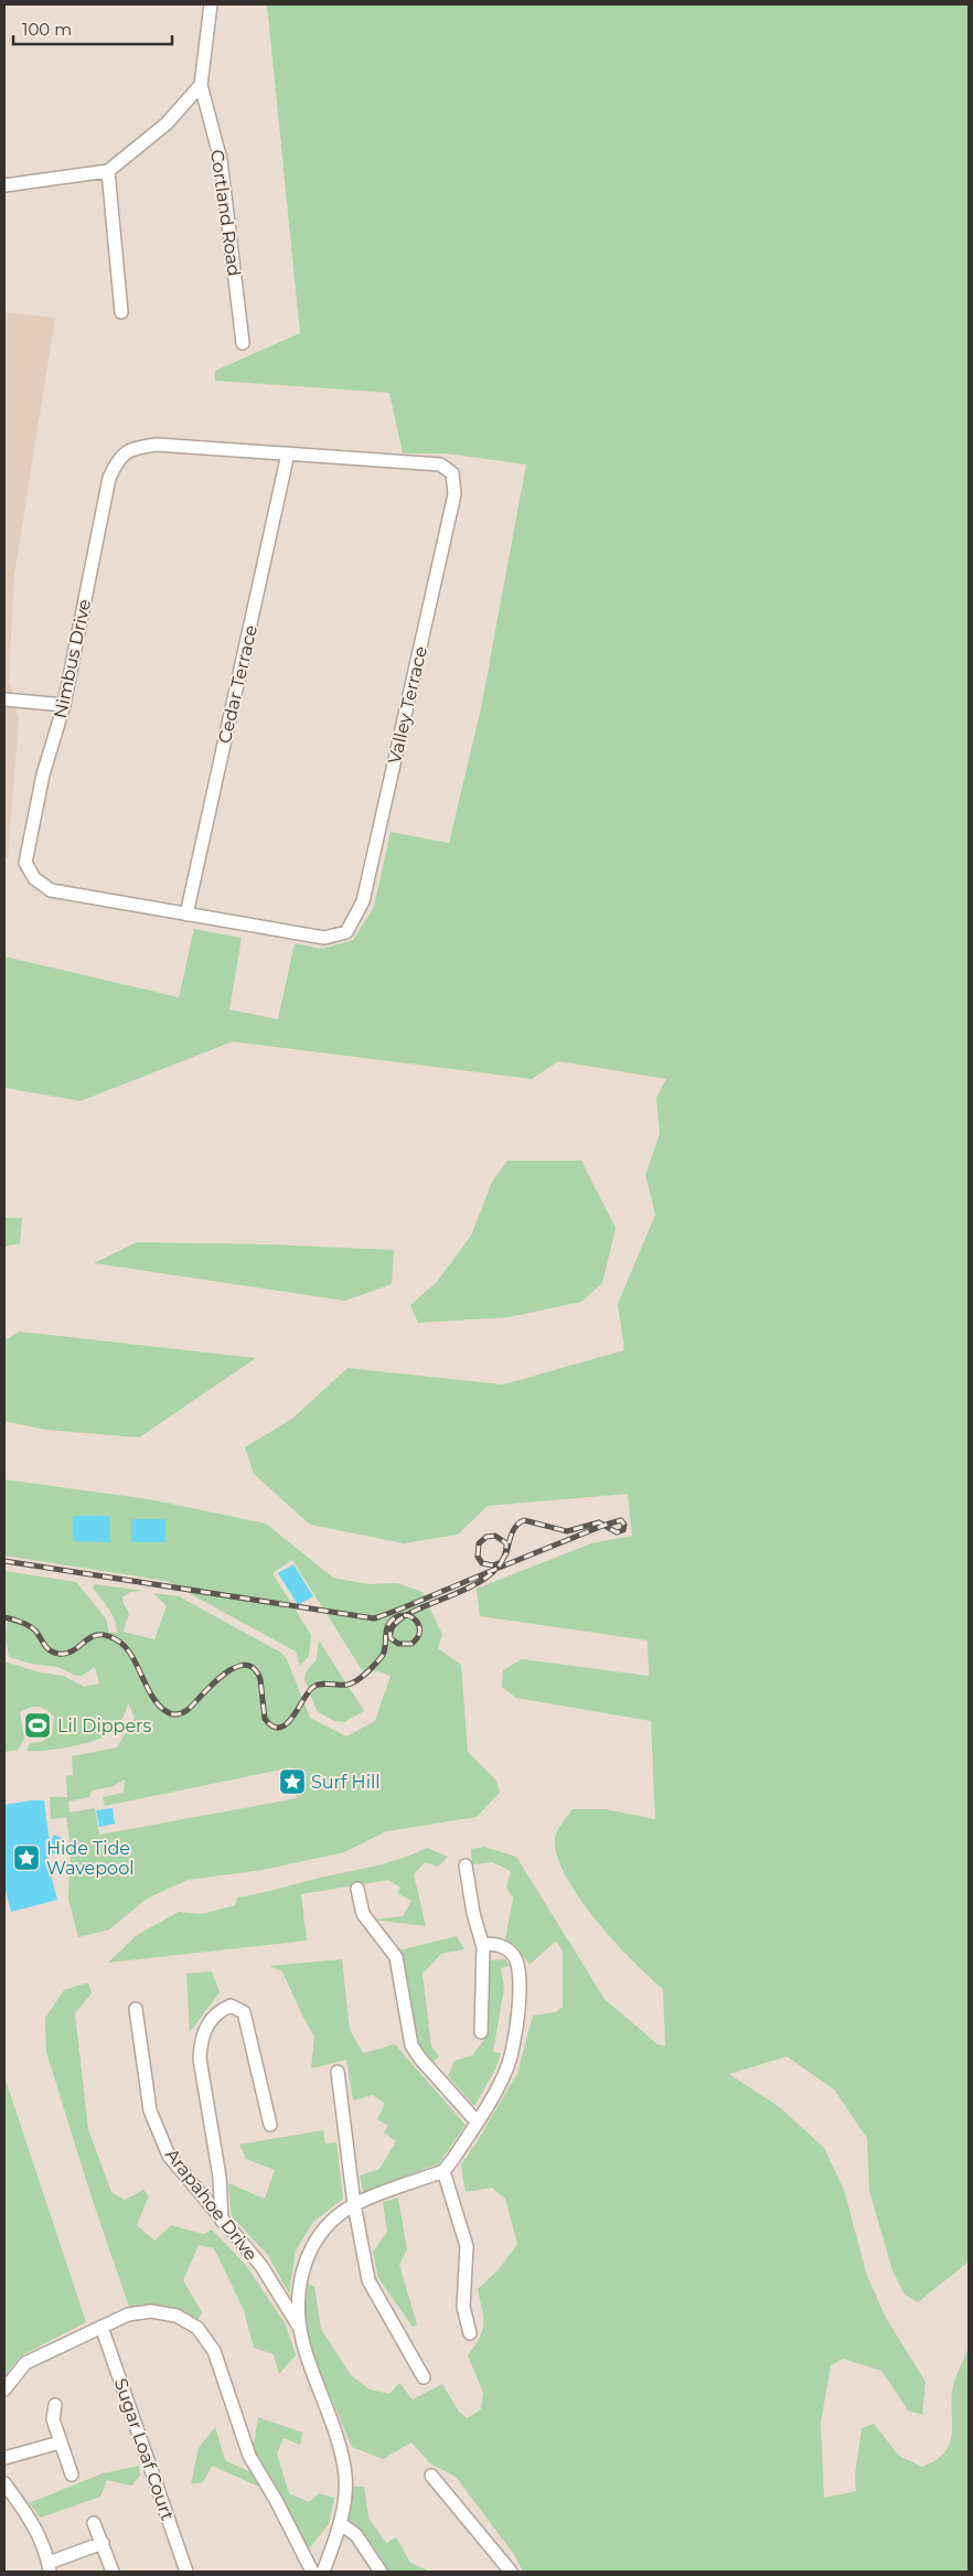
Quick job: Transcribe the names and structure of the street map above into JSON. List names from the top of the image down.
{
  "streets": {
    "street": [
      "Cortland Road",
      "Nimbus Drive",
      "Cedar Terrace",
      "Valley Terrace",
      "Arapahoe Drive",
      "Sugar Loaf Court"
    ]
  },
  "crossings": [
    ["Nimbus Drive", "Cedar Terrace"],
    ["Nimbus Drive", "Valley Terrace"]
  ],
  "places": {
    "sports": ["Lil Dippers"],
    "place": ["Surf Hill", "Hide Tide Wavepool"]
  },
  "scale_bar": "100 m"
}
